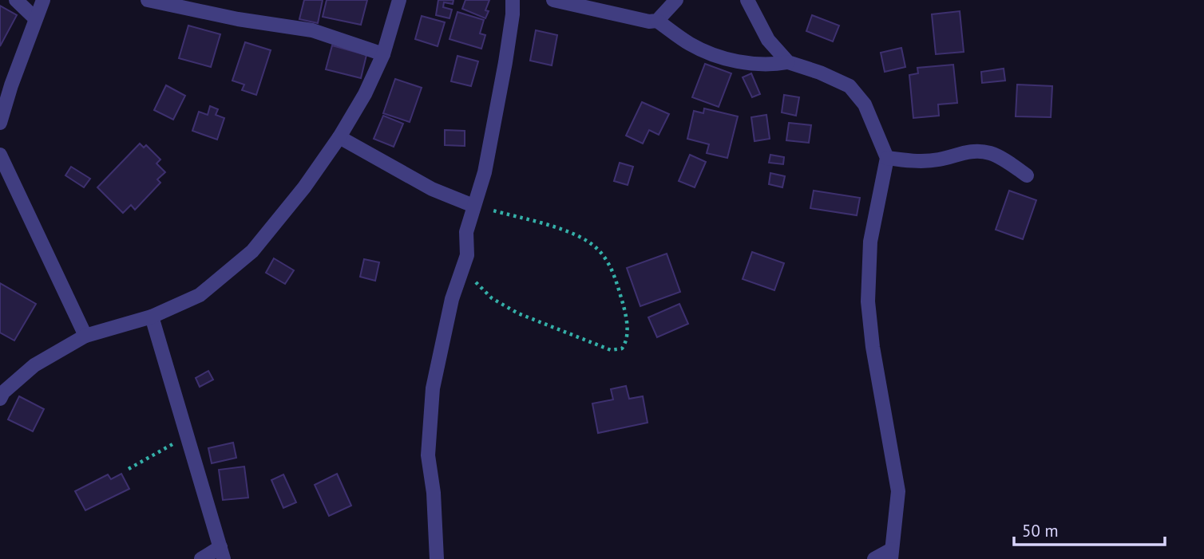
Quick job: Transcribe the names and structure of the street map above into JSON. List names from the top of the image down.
{
  "scale_bar": "50 m"
}
